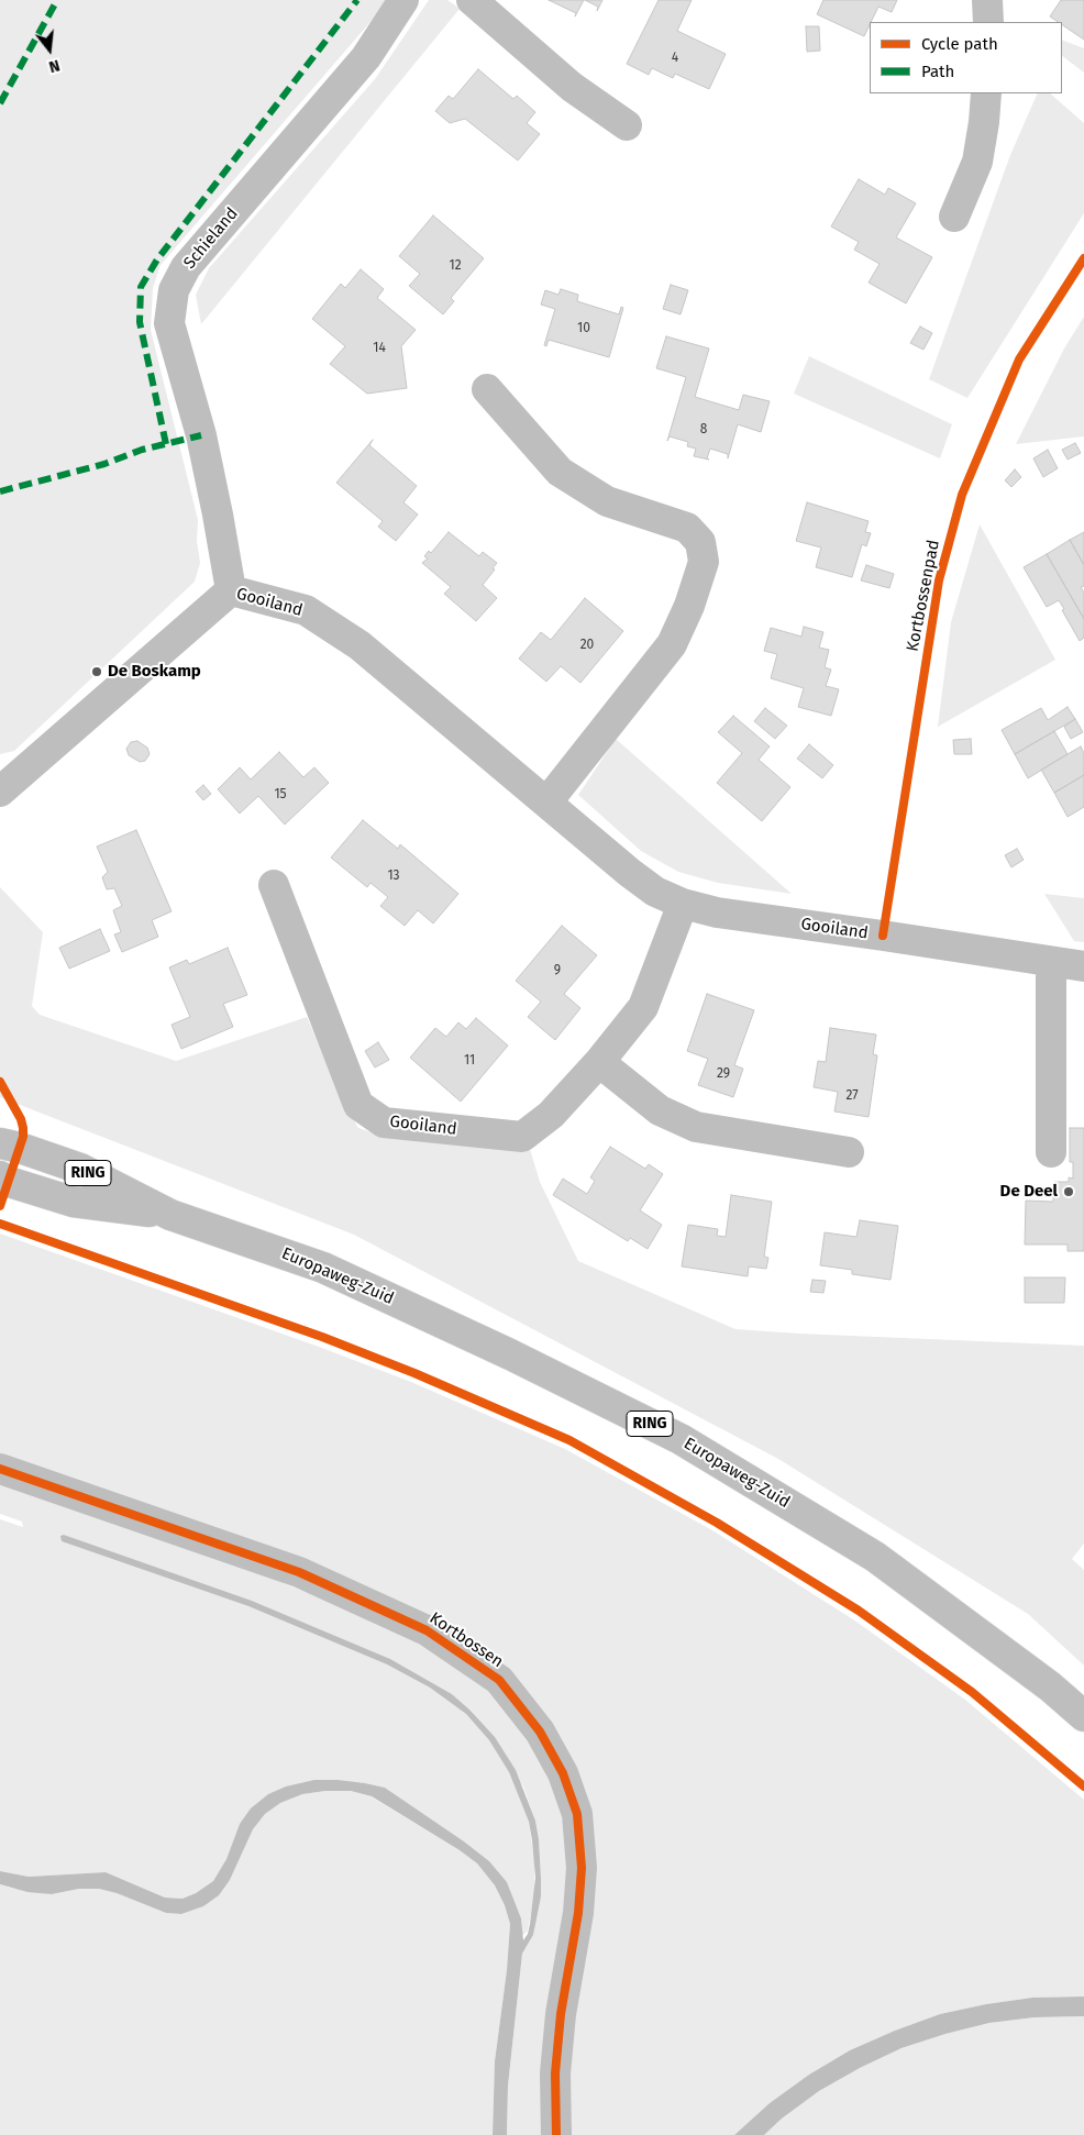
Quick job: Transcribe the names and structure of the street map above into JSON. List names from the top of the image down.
{
  "streets": {
    "street": [
      "Schieland",
      "Gooiland",
      "RING",
      "Europaweg-Zuid",
      "Kortbossen"
    ],
    "cycle path": ["Kortbossenpad"]
  },
  "crossings": [
    ["Schieland", "Gooiland"]
  ],
  "places": ["De Boskamp", "De Deel"],
  "house_numbers": [
    "4",
    "12",
    "10",
    "14",
    "8",
    "20",
    "15",
    "13",
    "9",
    "11",
    "29",
    "27"
  ],
  "legend": ["Cycle path", "Path"],
  "north": "bottom"
}
